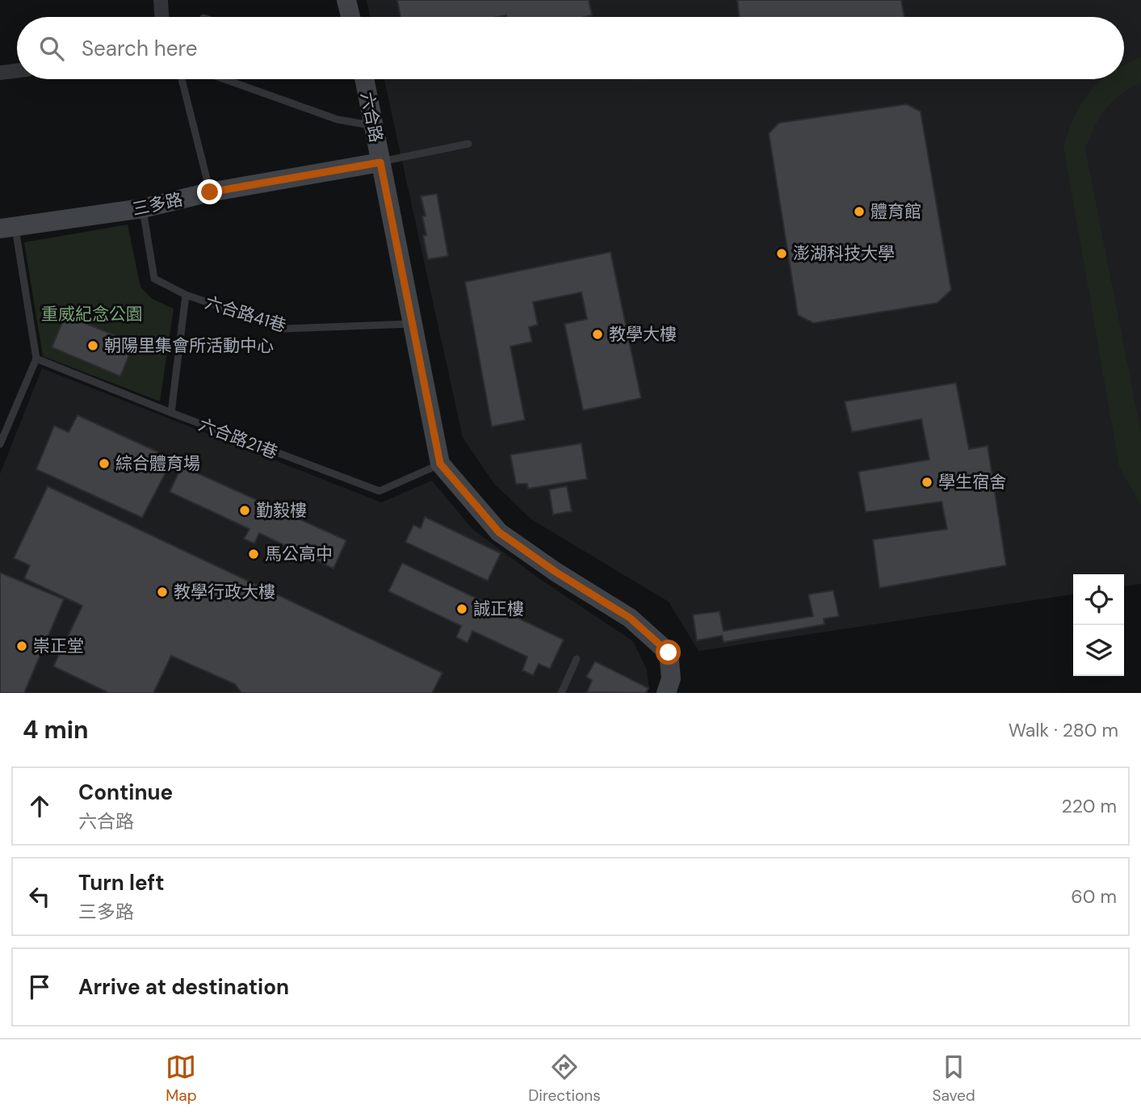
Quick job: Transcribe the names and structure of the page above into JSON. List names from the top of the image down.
{
  "streets": {
    "street": ["六合路", "三多路"],
    "lane": ["六合路41巷", "六合路21巷"]
  },
  "crossings": [
    ["六合路", "三多路"],
    ["六合路", "六合路41巷"],
    ["六合路", "六合路21巷"],
    ["三多路", "六合路41巷"]
  ],
  "parks": ["重威紀念公園"],
  "places": [
    "體育館",
    "澎湖科技大學",
    "教學大樓",
    "朝陽里集會所活動中心",
    "綜合體育場",
    "學生宿舍",
    "勤毅樓",
    "馬公高中",
    "教學行政大樓",
    "誠正樓",
    "崇正堂"
  ],
  "page": {
    "search": "Search here",
    "heading": ["4 min", "Walk · 280 m"],
    "list": [
      ["Continue", "六合路", "220 m"],
      ["Turn left", "三多路", "60 m"],
      "Arrive at destination"
    ],
    "nav": ["Map", "Directions", "Saved"]
  }
}
